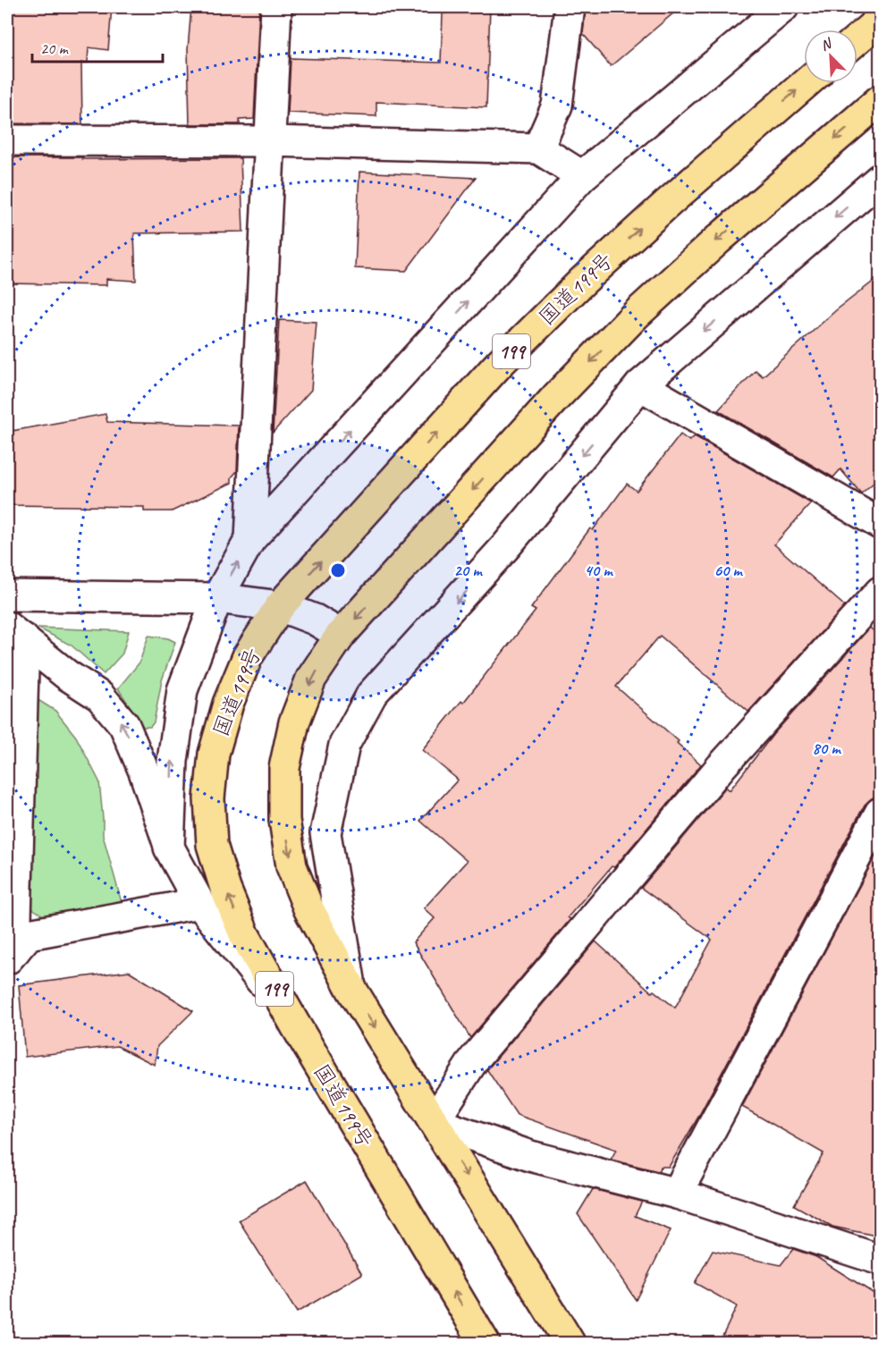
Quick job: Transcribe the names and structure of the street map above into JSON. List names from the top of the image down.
{
  "streets": {
    "highway": ["国道199号", "199"]
  },
  "one_way": ["国道199号"],
  "scale_bar": "20 m",
  "north": "top left",
  "rings": [
    "20 m",
    "40 m",
    "60 m",
    "80 m"
  ]
}
